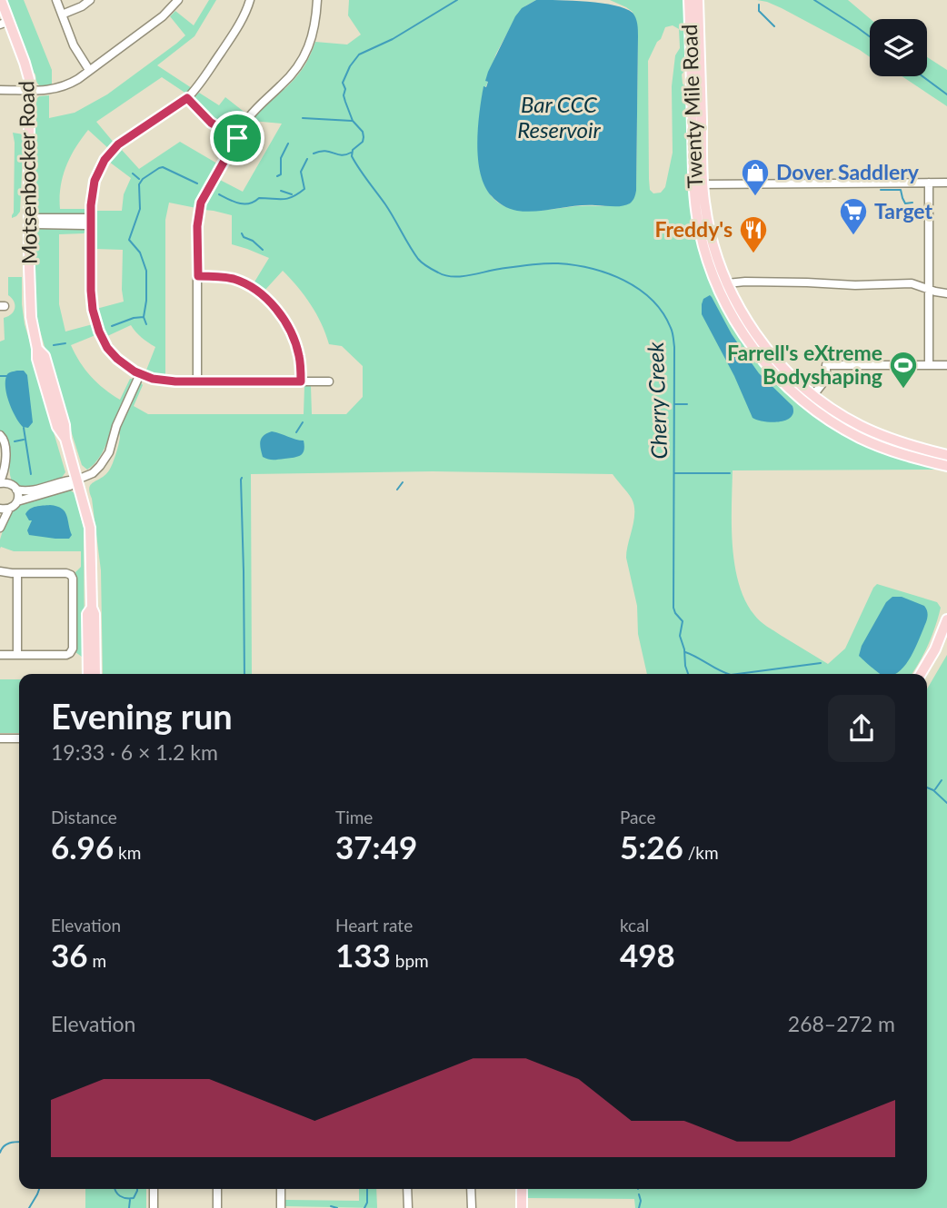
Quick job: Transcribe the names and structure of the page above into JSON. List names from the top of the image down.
{
  "streets": {
    "main road": ["Twenty Mile Road", "Motsenbocker Road"]
  },
  "water": ["Bar CCC Reservoir", "Cherry Creek"],
  "places": {
    "shop": ["Dover Saddlery"],
    "supermarket": ["Target"],
    "restaurant": ["Freddy's"],
    "sports": ["Farrell's eXtreme Bodyshaping"]
  },
  "page": {
    "heading": ["Evening run", "19:33 · 6 × 1.2 km"],
    "stats": [
      ["Distance", "6.96 km"],
      ["Time", "37:49"],
      ["Pace", "5:26 /km"],
      ["Elevation", "36 m"],
      ["Heart rate", "133 bpm"],
      ["kcal", "498"]
    ],
    "chart": ["Elevation", "268–272 m"]
  }
}
